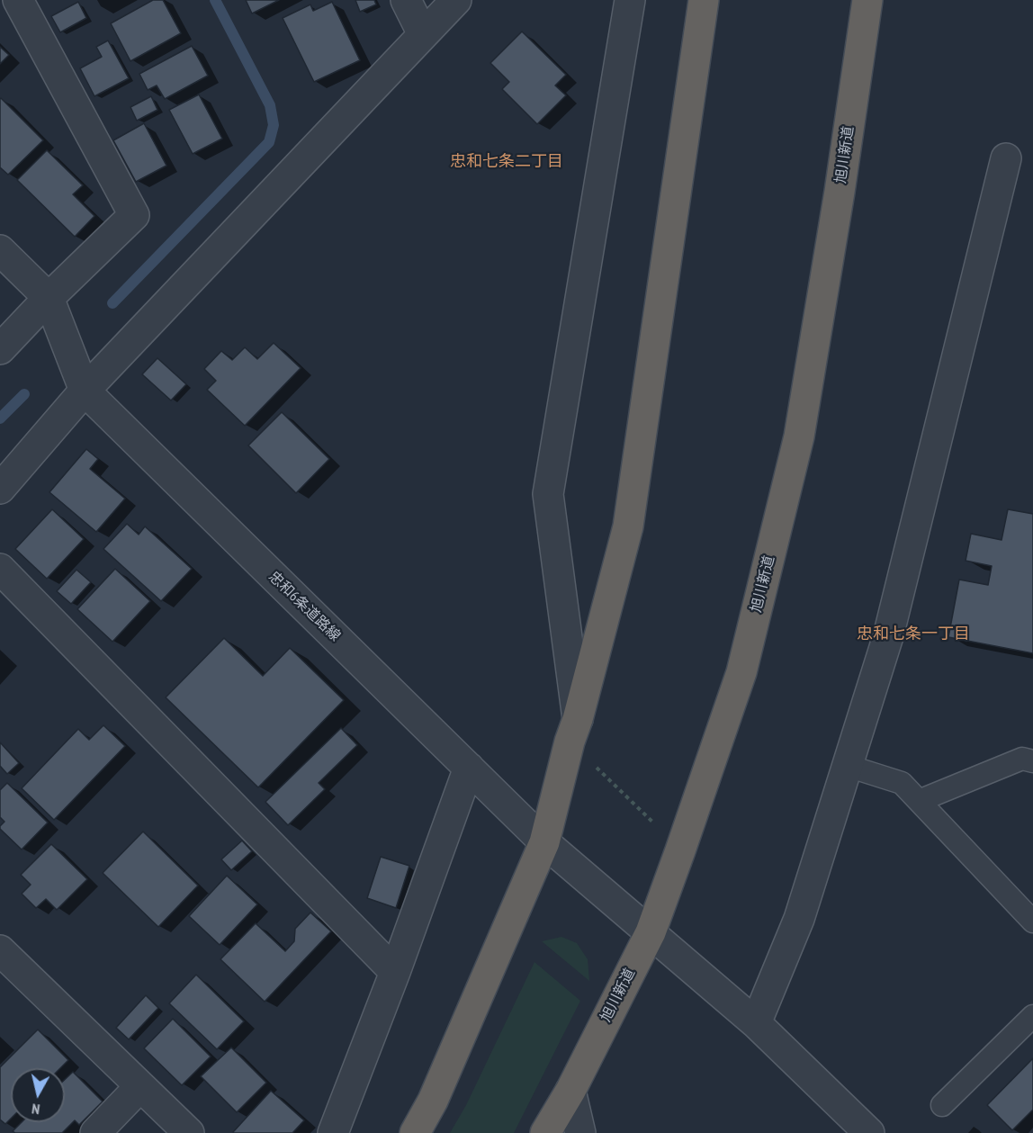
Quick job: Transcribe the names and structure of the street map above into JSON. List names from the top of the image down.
{
  "streets": {
    "highway": ["旭川新道"],
    "street": ["忠和6条道路線"]
  },
  "crossings": [
    ["旭川新道", "忠和6条道路線"]
  ],
  "districts": ["忠和七条二丁目", "忠和七条一丁目"],
  "north": "bottom"
}
